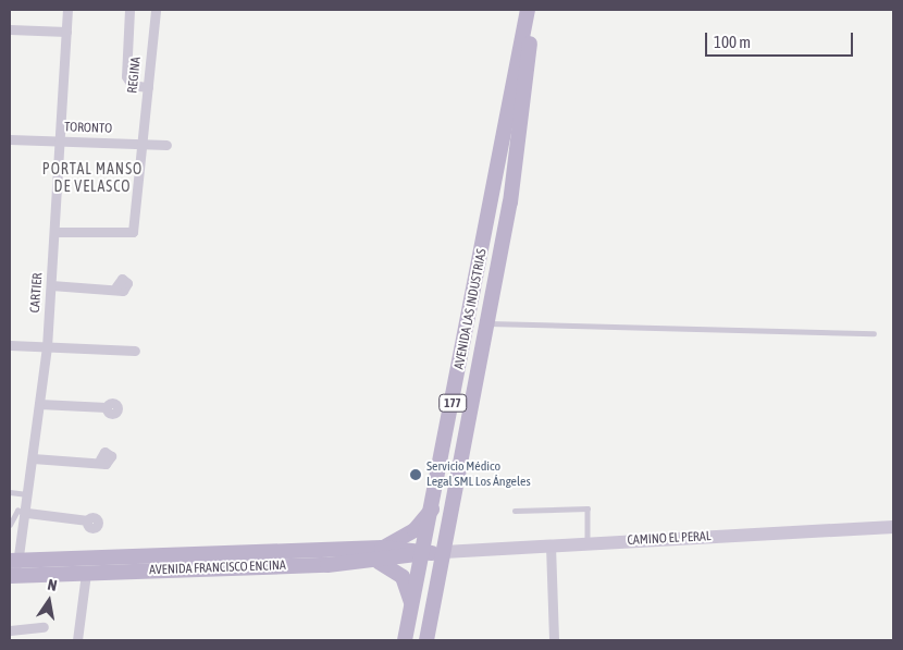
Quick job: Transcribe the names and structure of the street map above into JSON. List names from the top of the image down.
{
  "streets": {
    "main road": ["AVENIDA LAS INDUSTRIAS", "177", "AVENIDA FRANCISCO ENCINA"],
    "street": [
      "REGINA",
      "TORONTO",
      "CARTIER",
      "CAMINO EL PERAL"
    ]
  },
  "crossings": [
    ["REGINA", "TORONTO"],
    ["REGINA", "CARTIER"],
    ["TORONTO", "CARTIER"],
    ["CARTIER", "AVENIDA FRANCISCO ENCINA"],
    ["AVENIDA LAS INDUSTRIAS", "CAMINO EL PERAL"],
    ["AVENIDA LAS INDUSTRIAS", "AVENIDA FRANCISCO ENCINA"],
    ["CAMINO EL PERAL", "AVENIDA FRANCISCO ENCINA"]
  ],
  "districts": ["PORTAL MANSO DE VELASCO"],
  "places": ["Servicio Médico Legal SML Los Ángeles"],
  "scale_bar": "100 m",
  "north": "top"
}
